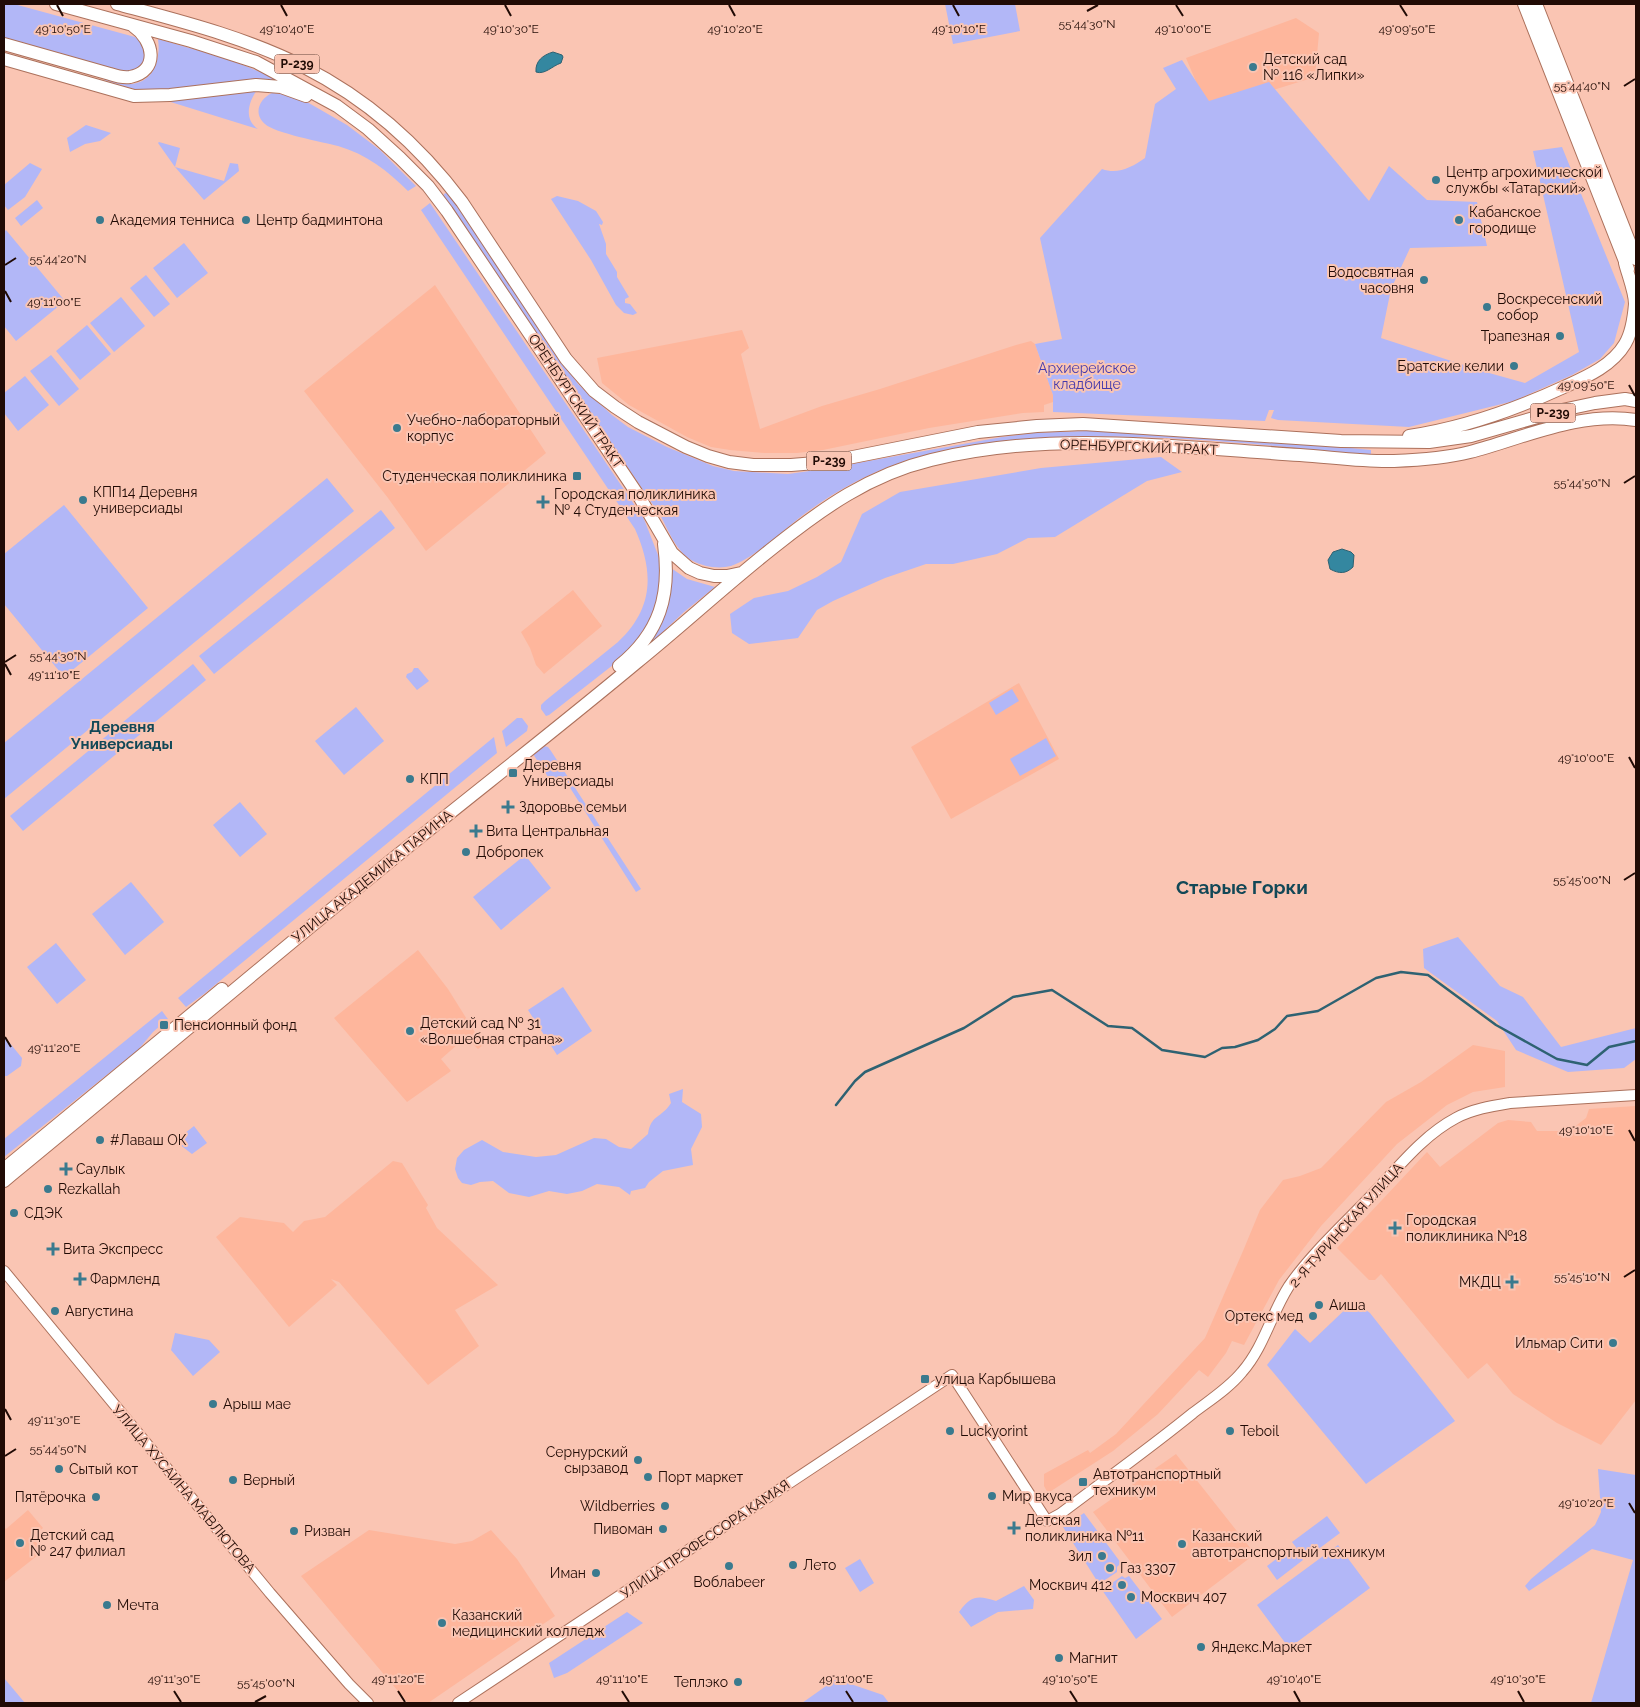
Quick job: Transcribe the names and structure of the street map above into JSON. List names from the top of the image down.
{
  "streets": {
    "main road": ["Р-239", "ОРЕНБУРГСКИЙ ТРАКТ", "УЛИЦА АКАДЕМИКА ПАРИНА"],
    "street": ["2-Я ТУРИНСКАЯ УЛИЦА", "УЛИЦА ХУСАИНА МАВЛЮТОВА", "УЛИЦА ПРОФЕССОРА КАМАЯ"]
  },
  "crossings": [
    ["ОРЕНБУРГСКИЙ ТРАКТ", "УЛИЦА АКАДЕМИКА ПАРИНА"],
    ["2-Я ТУРИНСКАЯ УЛИЦА", "УЛИЦА ПРОФЕССОРА КАМАЯ"]
  ],
  "districts": ["Деревня Универсиады", "Старые Горки"],
  "parks": ["Архиерейское кладбище"],
  "places": {
    "other": [
      "Детский сад № 116 «Липки»",
      "Центр агрохимической службы «Татарский»",
      "Академия тенниса",
      "Центр бадминтона",
      "Кабанское городище",
      "Водосвятная часовня",
      "Воскресенский собор",
      "Трапезная",
      "Братские келии",
      "Учебно-лабораторный корпус",
      "КПП14 Деревня универсиады",
      "КПП",
      "Добропек",
      "Детский сад № 31 «Волшебная страна»",
      "#Лаваш ОК",
      "Rezkallah",
      "СДЭК",
      "Аиша",
      "Августина",
      "Ортекс мед",
      "Ильмар Сити",
      "Арыш мае",
      "Luckyorint",
      "Teboil",
      "Сернурский сырзавод",
      "Сытый кот",
      "Порт маркет",
      "Верный",
      "Мир вкуса",
      "Пятёрочка",
      "Wildberries",
      "Пивоман",
      "Ризван",
      "Детский сад № 247 филиал",
      "Казанский автотранспортный техникум",
      "Зил",
      "Лето",
      "Воблаbeer",
      "Газ 3307",
      "Иман",
      "Москвич 412",
      "Москвич 407",
      "Мечта",
      "Казанский медицинский колледж",
      "Яндекс.Маркет",
      "Магнит",
      "Теплэко"
    ],
    "transit": [
      "Студенческая поликлиника",
      "Деревня Универсиады",
      "Пенсионный фонд",
      "улица Карбышева",
      "Автотранспортный техникум"
    ],
    "health": [
      "Городская поликлиника № 4 Студенческая",
      "Здоровье семьи",
      "Вита Центральная",
      "Саулык",
      "Городская поликлиника №18",
      "Вита Экспресс",
      "Фармленд",
      "МКДЦ",
      "Детская поликлиника №11"
    ]
  },
  "coordinates": [
    "55°44'30\"N",
    "49°09'50\"E",
    "49°10'50\"E",
    "49°10'30\"E",
    "49°10'20\"E",
    "49°10'10\"E",
    "49°10'00\"E",
    "49°10'40\"E",
    "55°44'40\"N",
    "55°44'20\"N",
    "49°11'00\"E",
    "55°44'50\"N",
    "49°11'10\"E",
    "55°45'00\"N",
    "49°11'20\"E",
    "55°45'10\"N",
    "49°11'30\"E"
  ]
}
